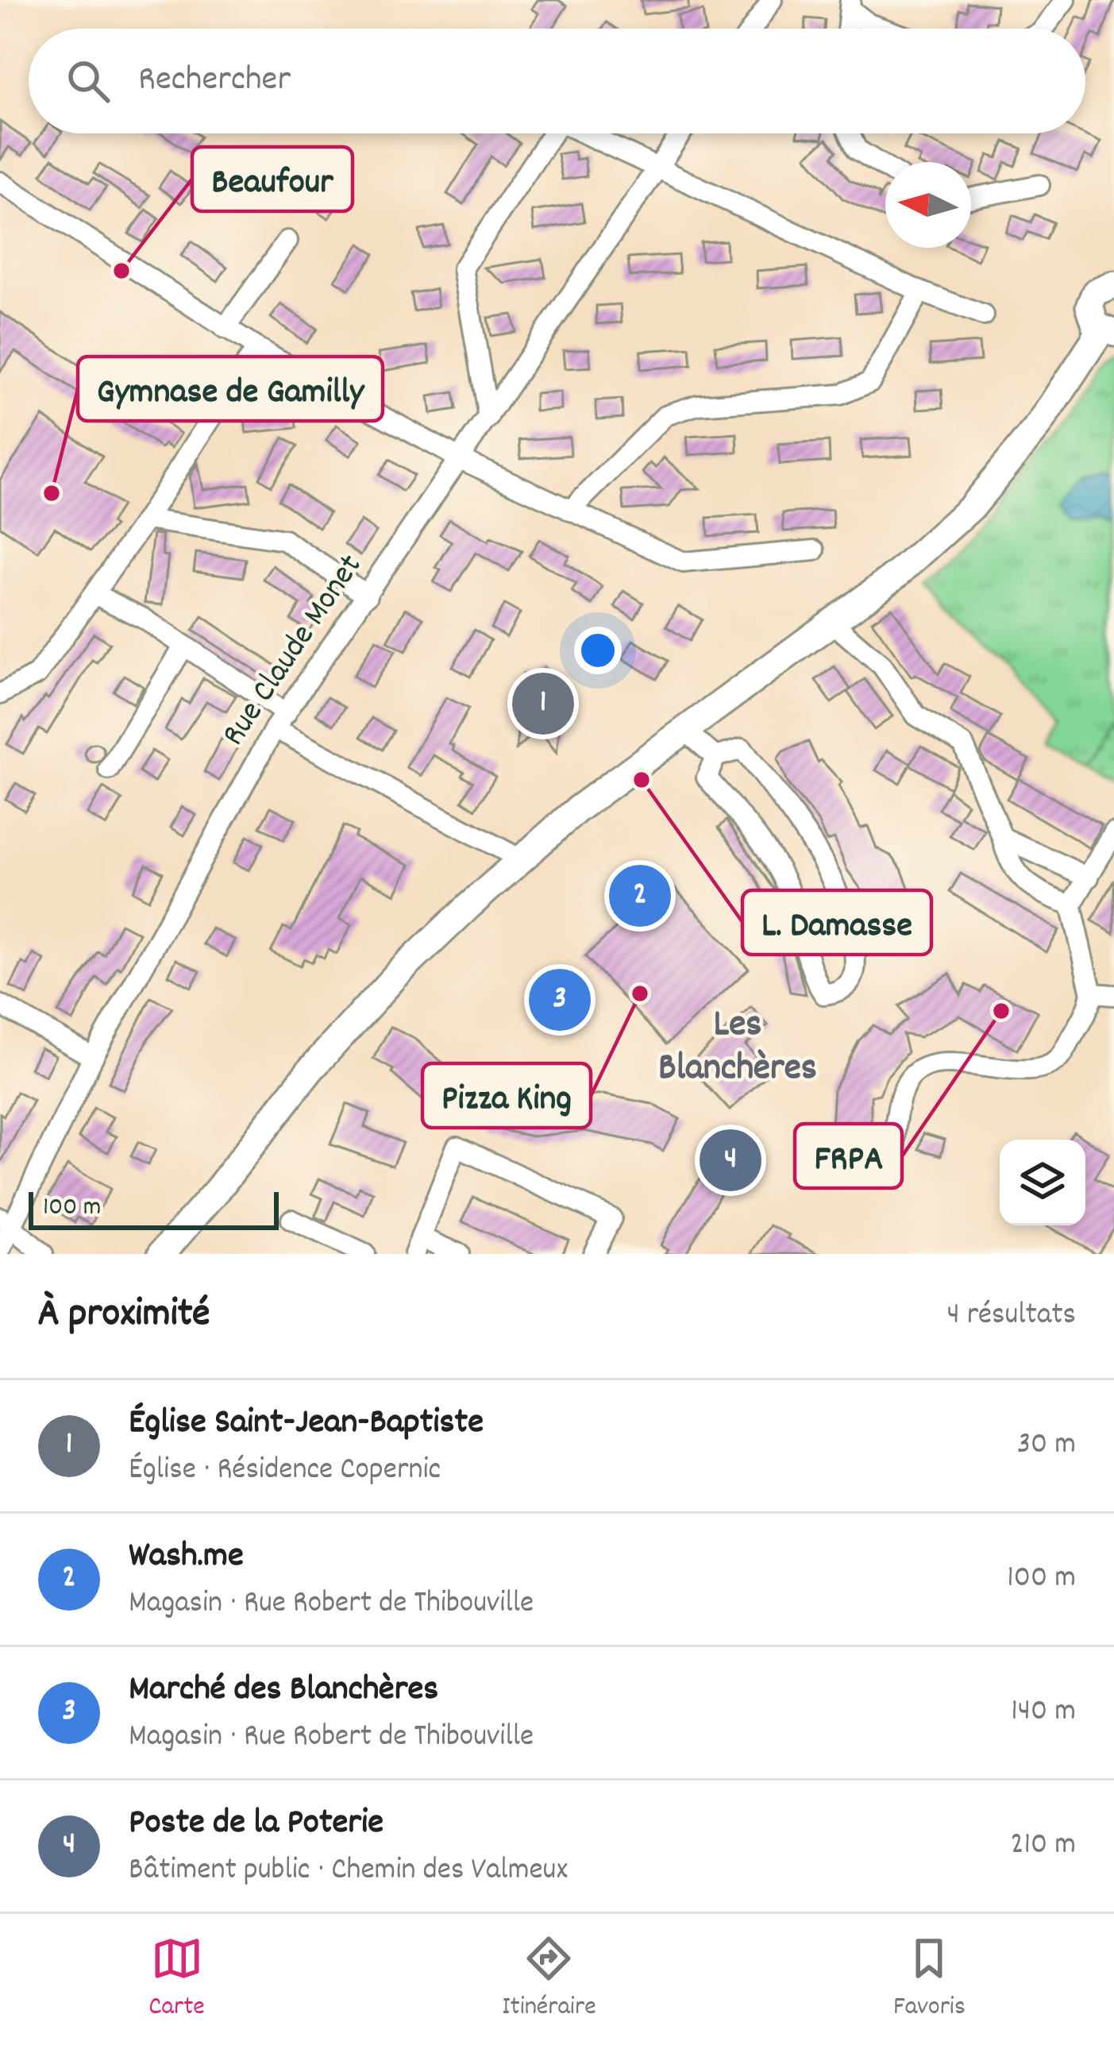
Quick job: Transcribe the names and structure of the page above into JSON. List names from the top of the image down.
{
  "streets": {
    "street": ["Rue Claude Monet"]
  },
  "districts": ["Les Blanchères"],
  "places": [
    "Beaufour",
    "Gymnase de Gamilly",
    "L. Damasse",
    "Pizza King",
    "FRPA"
  ],
  "scale_bar": "100 m",
  "north": "left",
  "page": {
    "search": "Rechercher",
    "pins": [
      "1",
      "2",
      "3",
      "4"
    ],
    "scale": "100 m",
    "heading": ["À proximité", "4 résultats"],
    "list": [
      {
        "mark": "1",
        "name": "Église Saint-Jean-Baptiste",
        "note": "Église · Résidence Copernic",
        "value": "30 m"
      },
      {
        "mark": "2",
        "name": "Wash.me",
        "note": "Magasin · Rue Robert de Thibouville",
        "value": "100 m"
      },
      {
        "mark": "3",
        "name": "Marché des Blanchères",
        "note": "Magasin · Rue Robert de Thibouville",
        "value": "140 m"
      },
      {
        "mark": "4",
        "name": "Poste de la Poterie",
        "note": "Bâtiment public · Chemin des Valmeux",
        "value": "210 m"
      }
    ],
    "nav": ["Carte", "Itinéraire", "Favoris"]
  }
}
